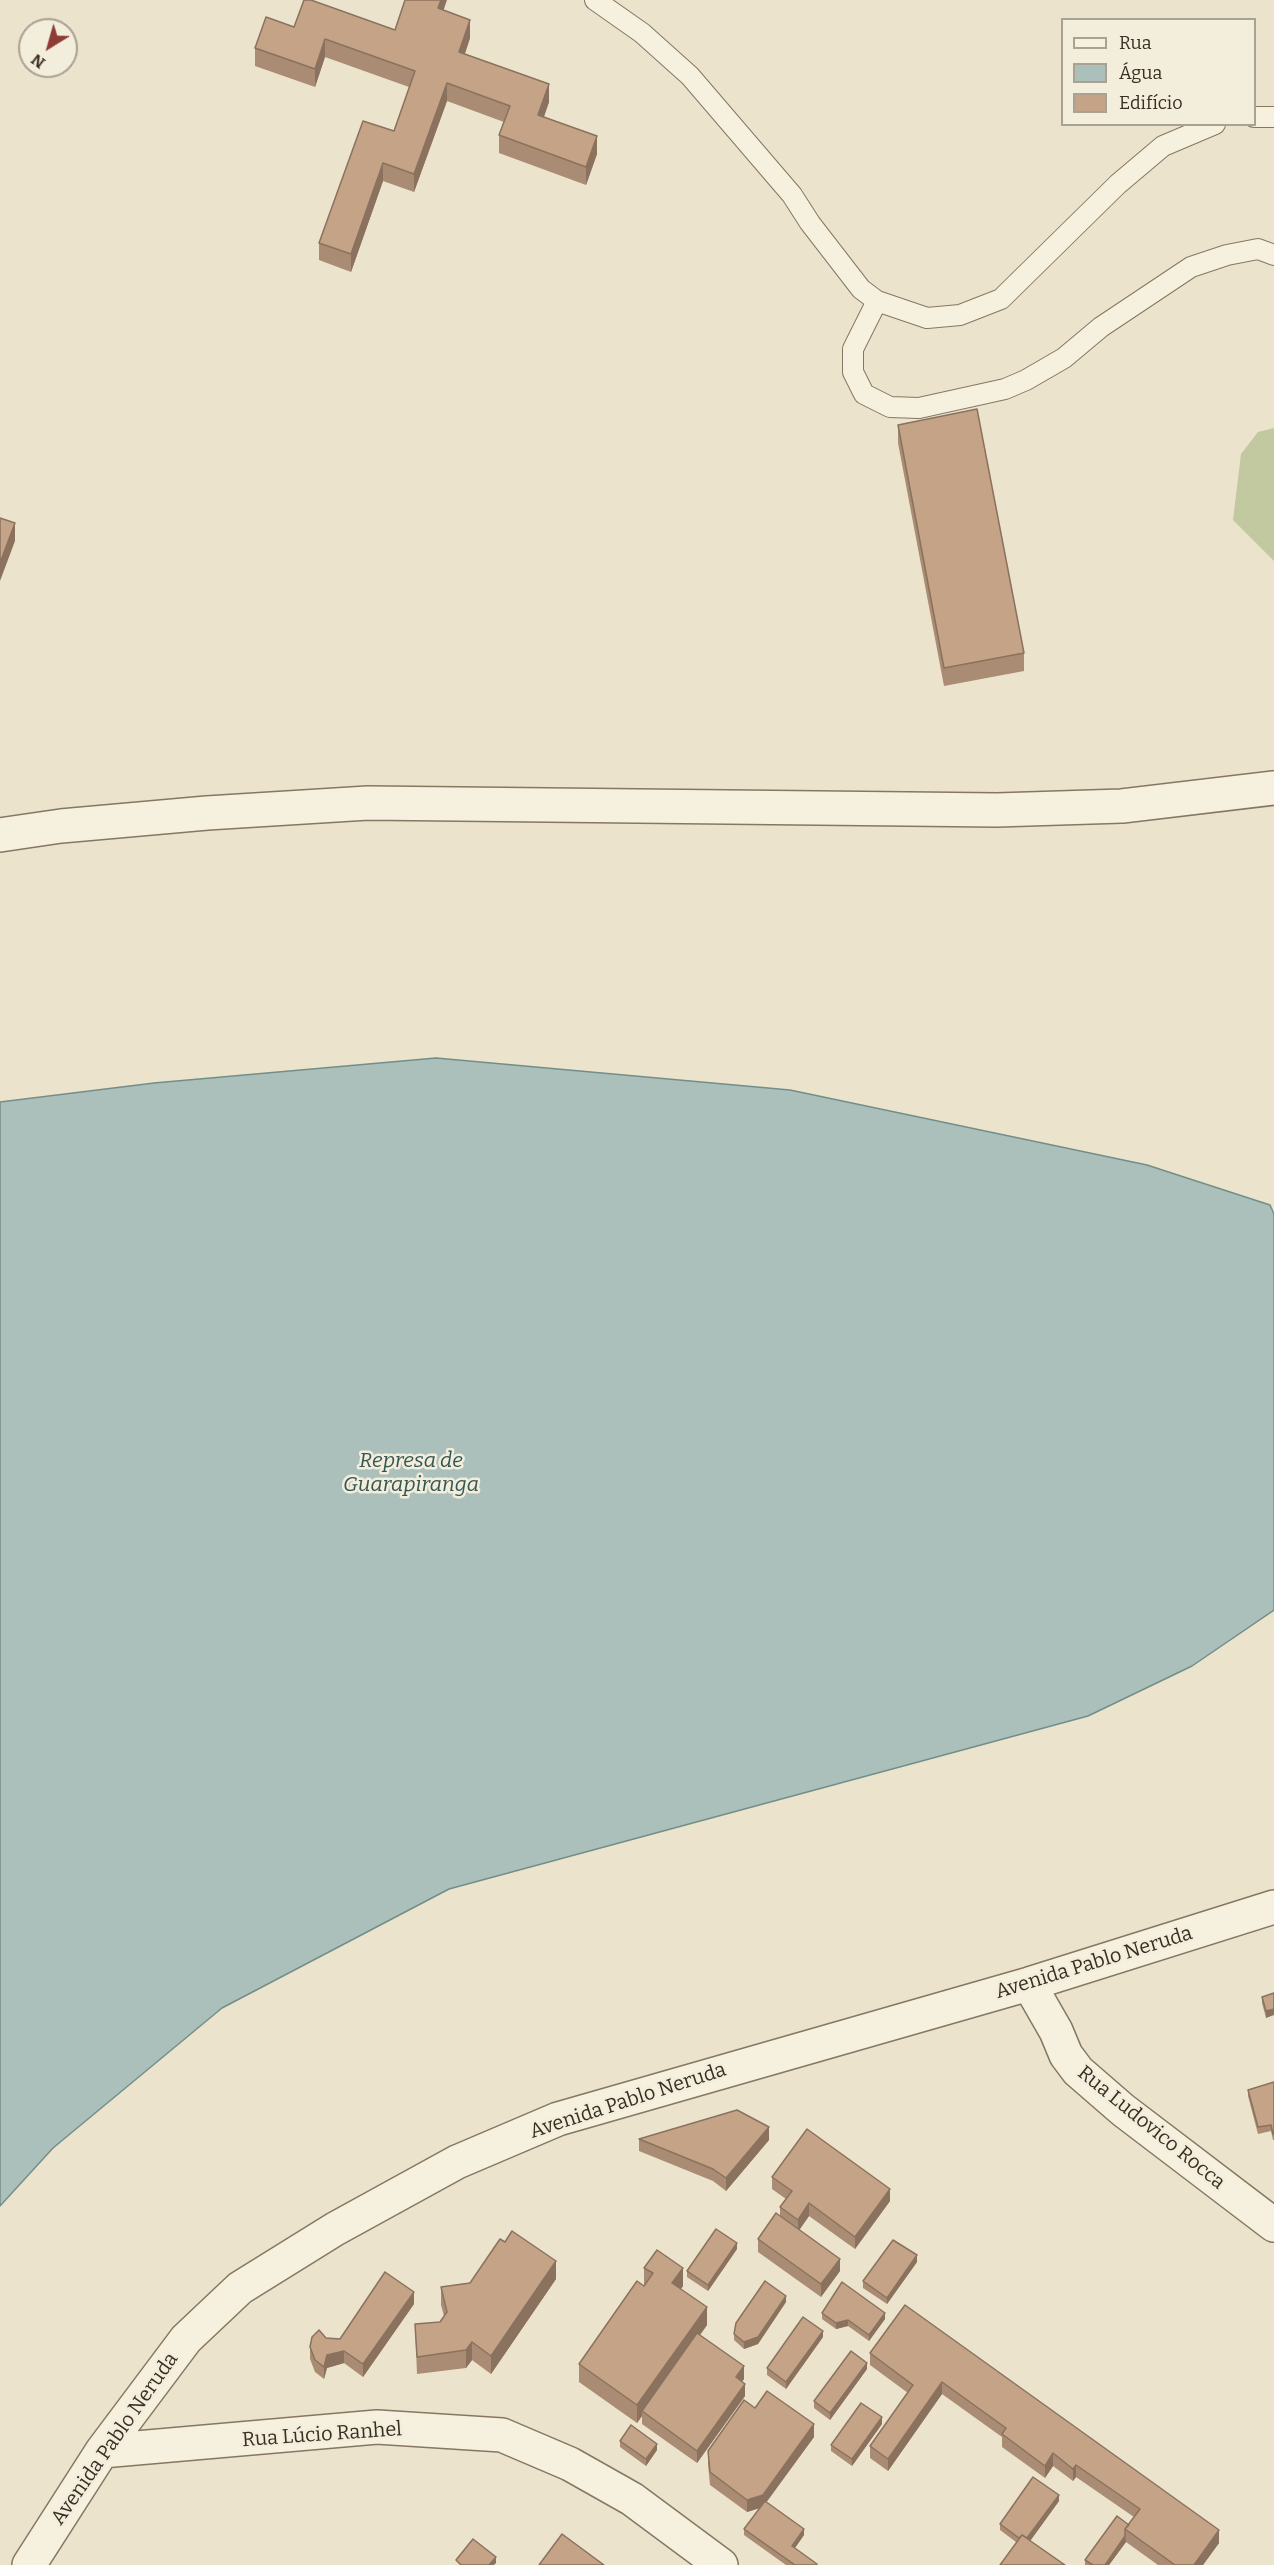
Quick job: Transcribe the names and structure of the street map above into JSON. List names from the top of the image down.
{
  "streets": {
    "street": ["Avenida Pablo Neruda", "Rua Ludovico Rocca", "Rua Lúcio Ranhel"]
  },
  "crossings": [
    ["Avenida Pablo Neruda", "Rua Ludovico Rocca"],
    ["Avenida Pablo Neruda", "Rua Lúcio Ranhel"]
  ],
  "water": ["Represa de Guarapiranga"],
  "legend": ["Rua", "Água", "Edifício"],
  "north": "bottom left"
}
